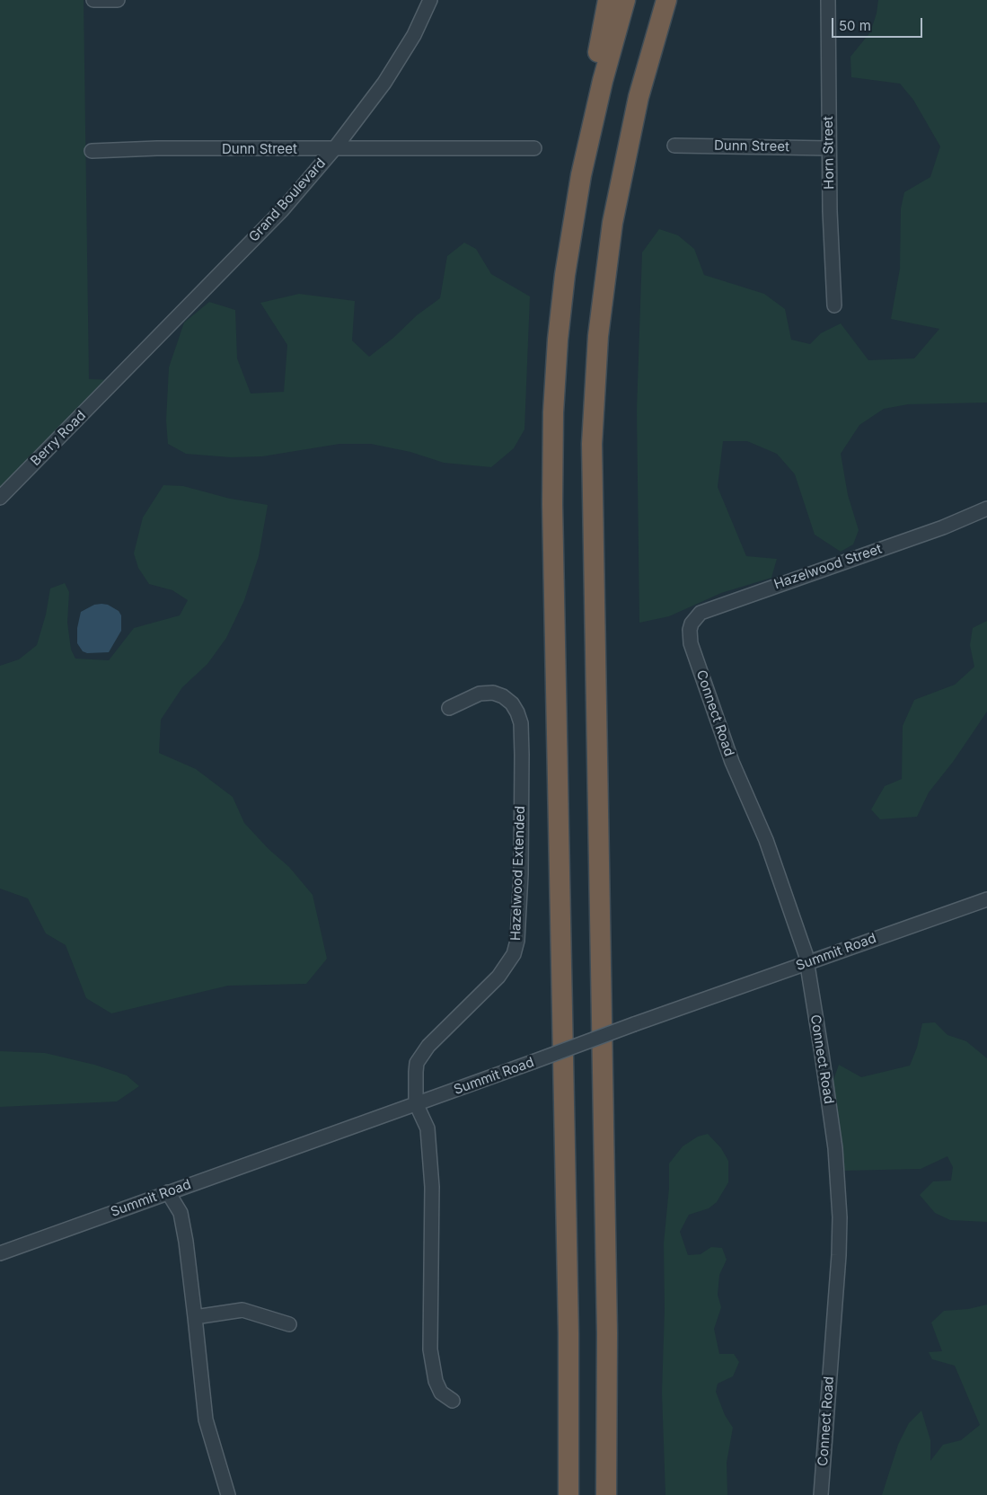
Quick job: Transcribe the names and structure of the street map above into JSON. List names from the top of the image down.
{
  "streets": {
    "street": [
      "Dunn Street",
      "Horn Street",
      "Grand Boulevard",
      "Berry Road",
      "Hazelwood Street",
      "Connect Road",
      "Hazelwood Extended",
      "Summit Road"
    ]
  },
  "crossings": [
    ["Dunn Street", "Horn Street"],
    ["Dunn Street", "Grand Boulevard"],
    ["Grand Boulevard", "Berry Road"],
    ["Hazelwood Street", "Connect Road"],
    ["Connect Road", "Summit Road"],
    ["Hazelwood Extended", "Summit Road"]
  ],
  "scale_bar": "50 m"
}
